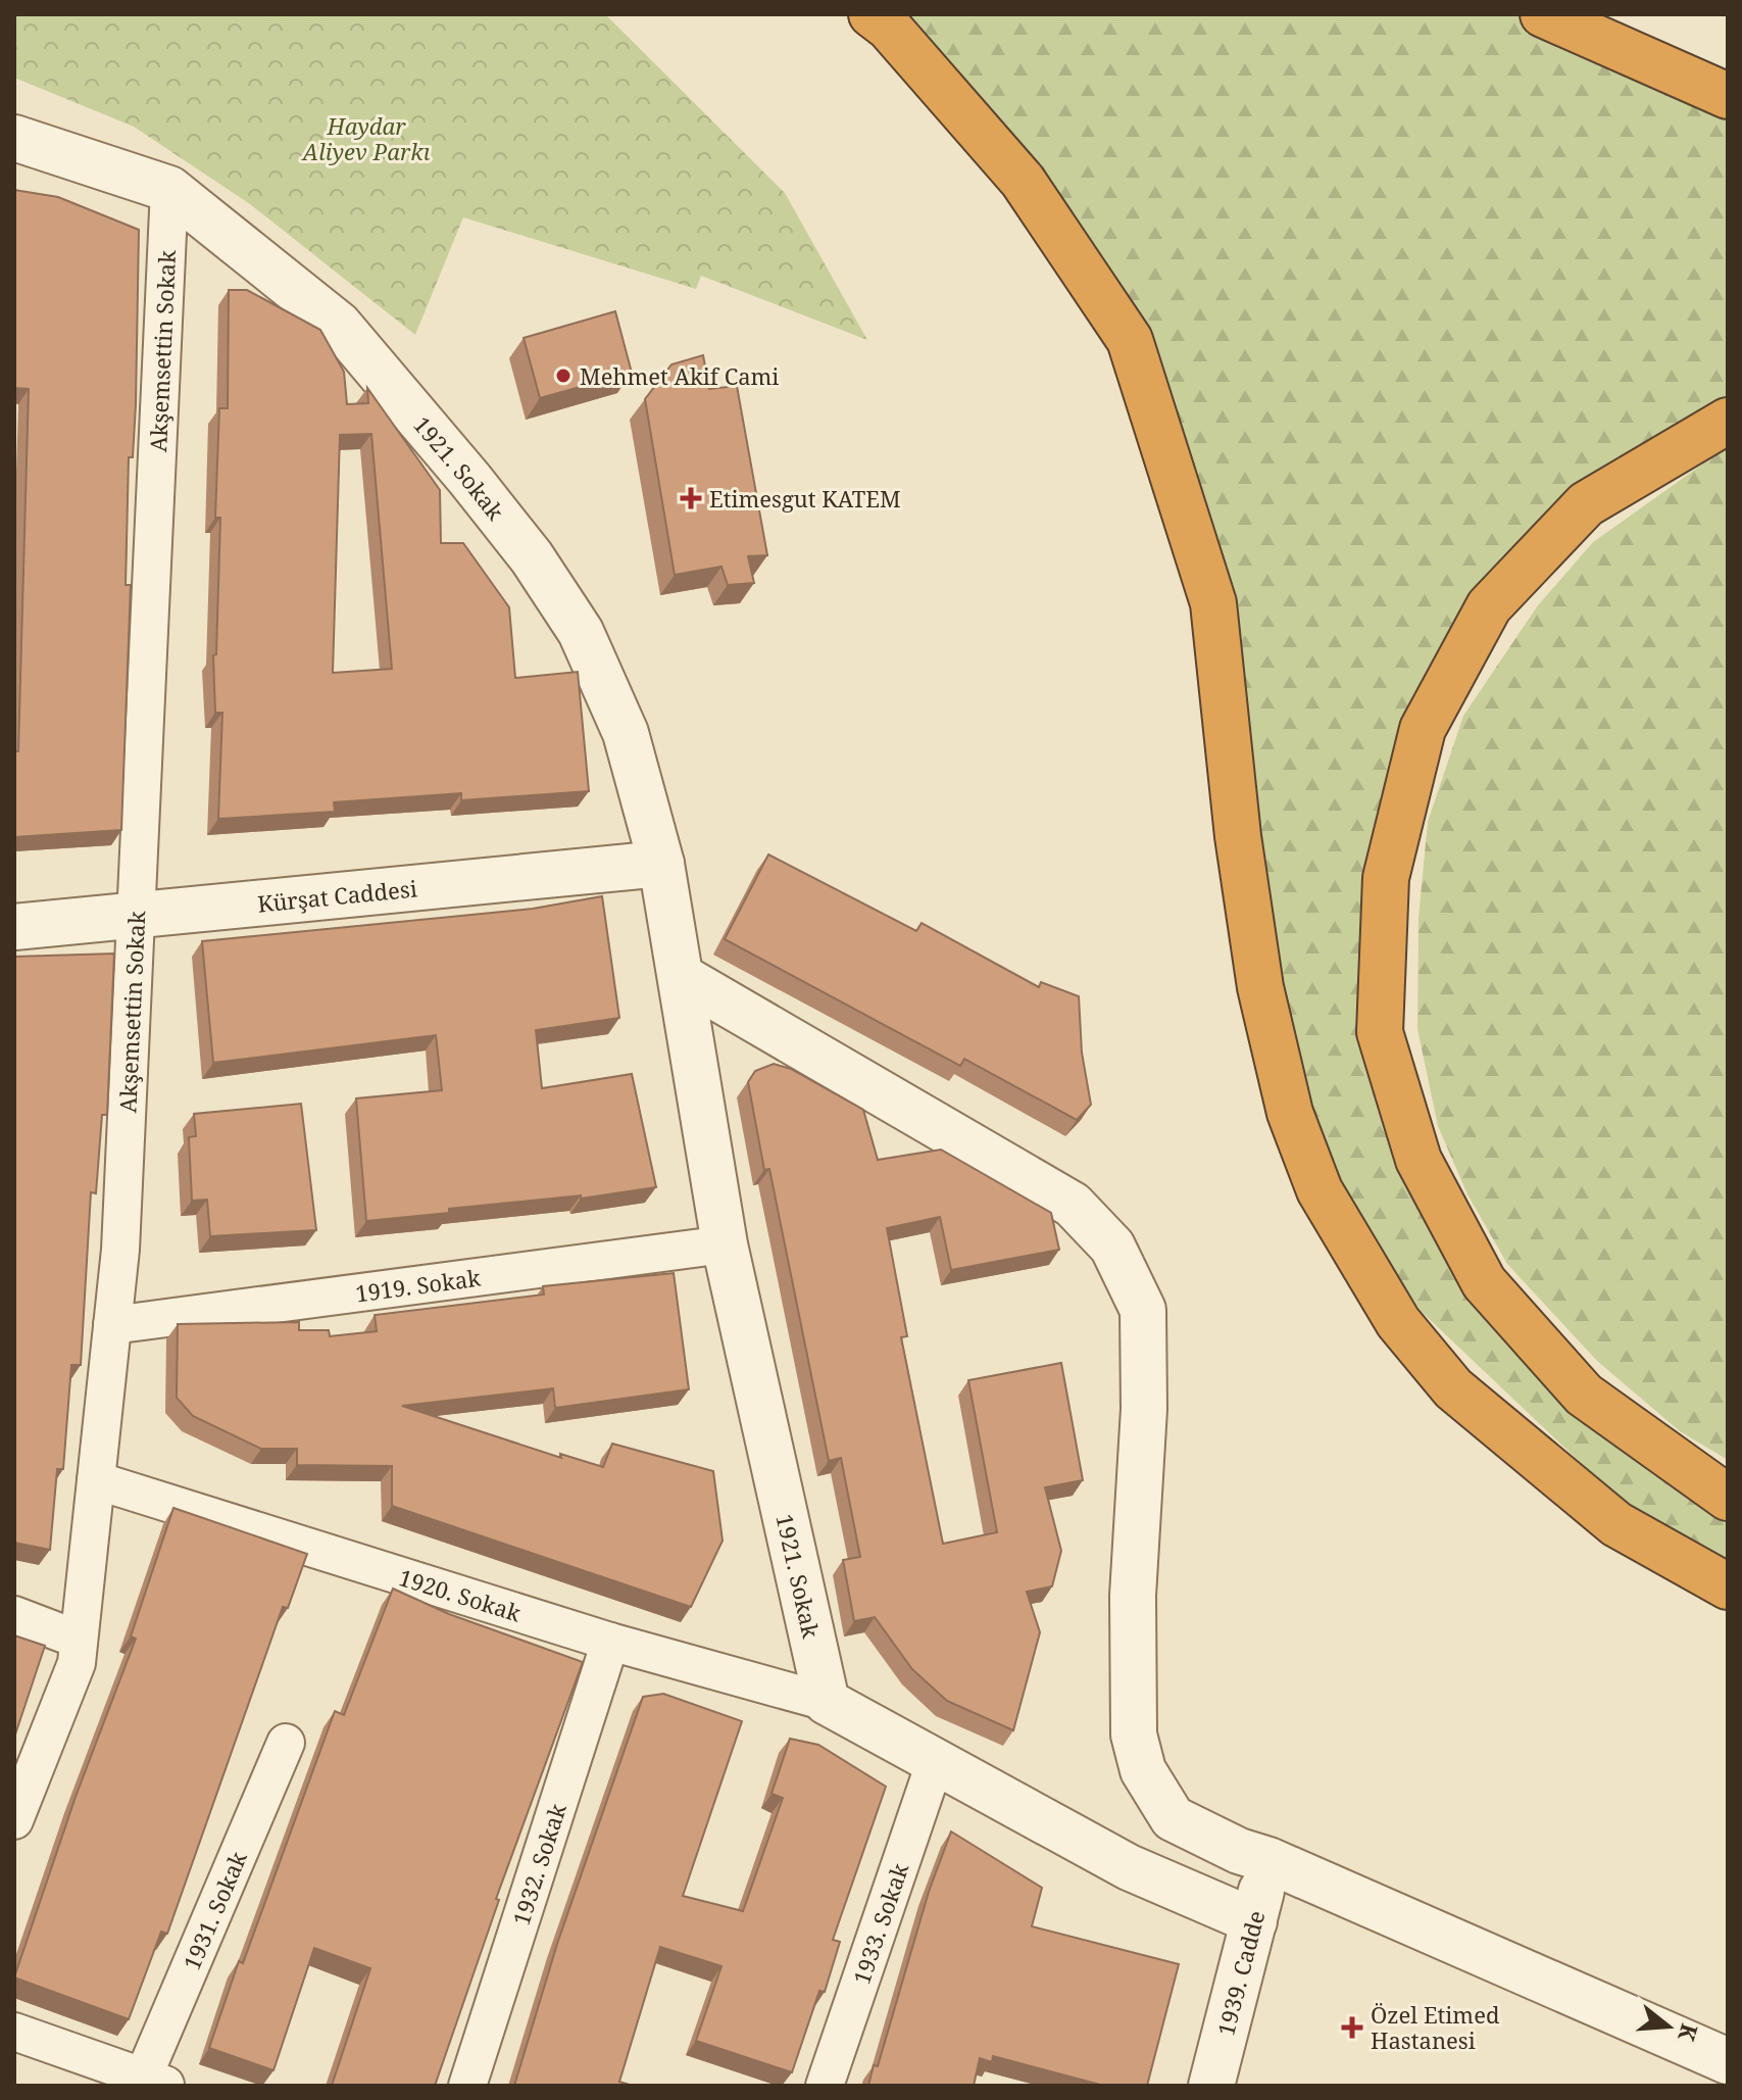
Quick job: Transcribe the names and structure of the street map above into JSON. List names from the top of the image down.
{
  "streets": {
    "street": [
      "Akşemsettin Sokak",
      "1921. Sokak",
      "Kürşat Caddesi",
      "1919. Sokak",
      "1920. Sokak",
      "1932. Sokak",
      "1931. Sokak",
      "1933. Sokak",
      "1939. Cadde"
    ]
  },
  "crossings": [
    ["Akşemsettin Sokak", "1921. Sokak"],
    ["Akşemsettin Sokak", "Kürşat Caddesi"],
    ["Akşemsettin Sokak", "1919. Sokak"],
    ["Akşemsettin Sokak", "1920. Sokak"],
    ["1921. Sokak", "Kürşat Caddesi"],
    ["1921. Sokak", "1919. Sokak"],
    ["1921. Sokak", "1920. Sokak"],
    ["1920. Sokak", "1932. Sokak"]
  ],
  "parks": ["Haydar Aliyev Parkı"],
  "places": {
    "other": ["Mehmet Akif Cami"],
    "health": ["Etimesgut KATEM", "Özel Etimed Hastanesi"]
  },
  "north": "right"
}
